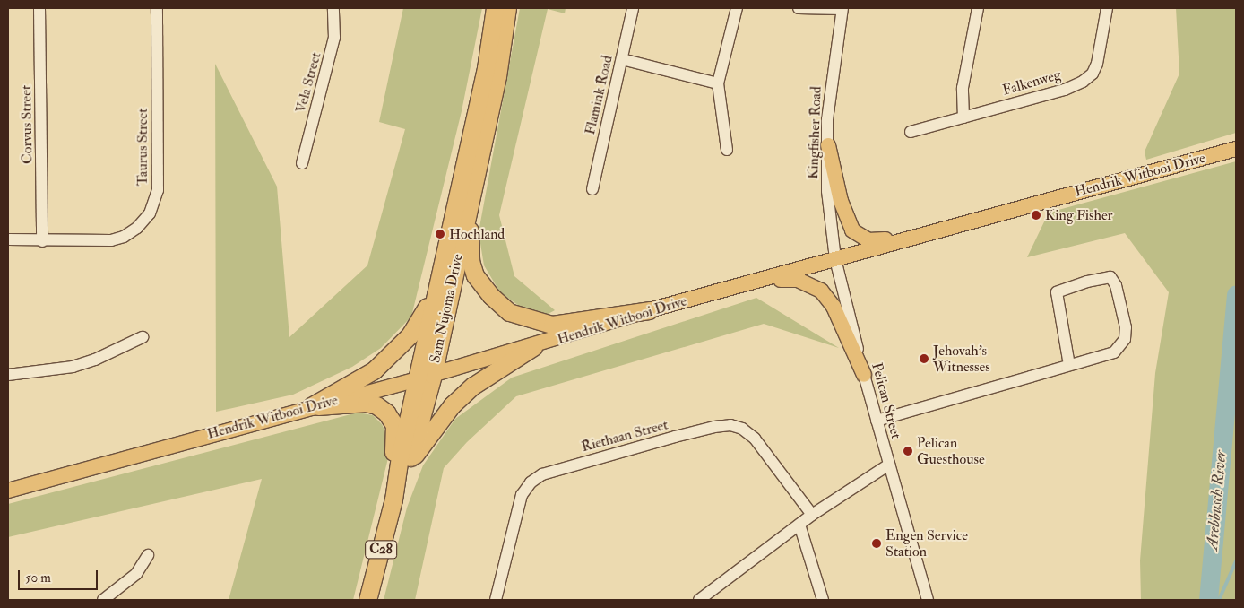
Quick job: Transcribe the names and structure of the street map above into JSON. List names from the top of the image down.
{
  "streets": {
    "highway": ["Sam Nujoma Drive", "C28"],
    "main road": ["Hendrik Witbooi Drive"],
    "street": [
      "Vela Street",
      "Falkenweg",
      "Flamink Road",
      "Corvus Street",
      "Kingfisher Road",
      "Taurus Street",
      "Pelican Street",
      "Riethaan Street"
    ]
  },
  "crossings": [
    ["Corvus Street", "Taurus Street"],
    ["Kingfisher Road", "Hendrik Witbooi Drive"],
    ["Kingfisher Road", "Pelican Street"],
    ["Hendrik Witbooi Drive", "Sam Nujoma Drive"],
    ["Hendrik Witbooi Drive", "Pelican Street"]
  ],
  "water": ["Arebbusch River"],
  "places": [
    "King Fisher",
    "Hochland",
    "Jehovah’s Witnesses",
    "Pelican Guesthouse",
    "Engen Service Station"
  ],
  "scale_bar": "50 m"
}
